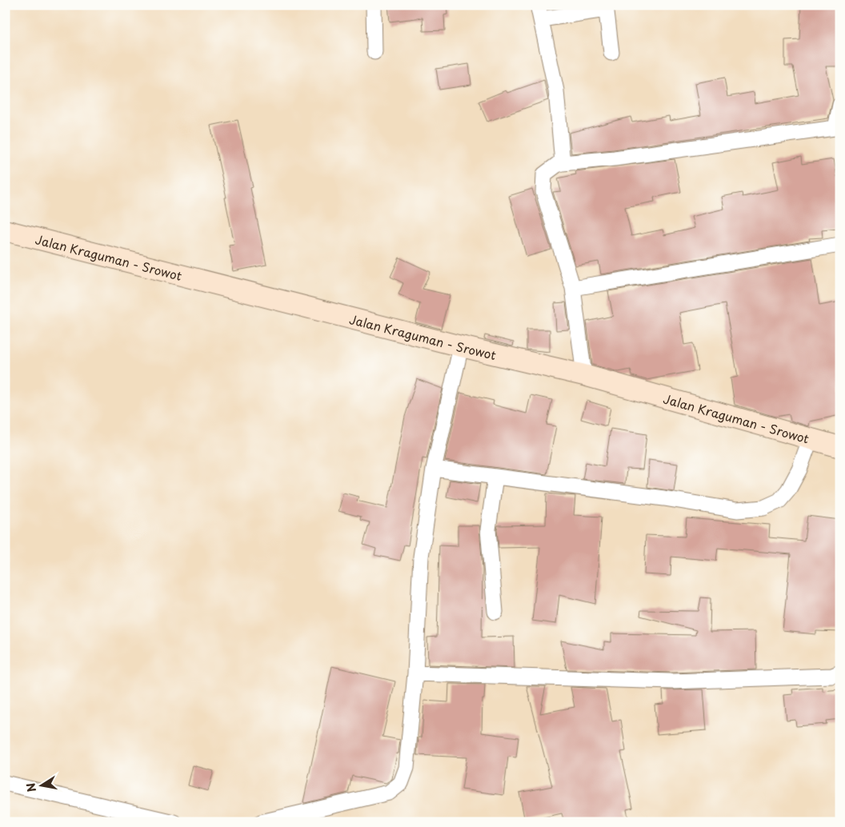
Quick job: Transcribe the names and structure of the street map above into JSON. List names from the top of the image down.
{
  "streets": {
    "street": ["Jalan Kraguman - Srowot"]
  },
  "north": "left"
}
